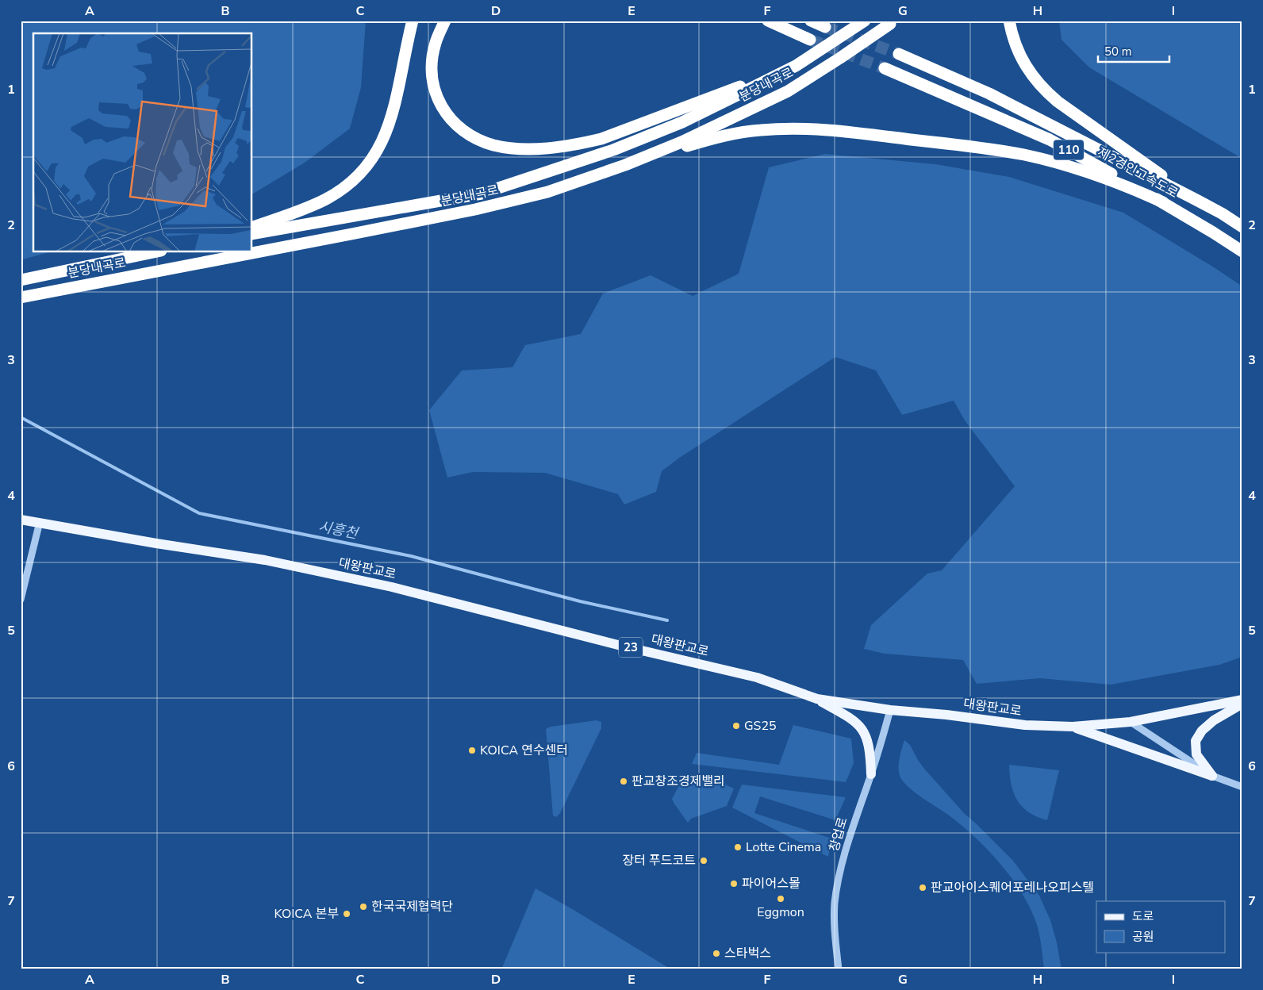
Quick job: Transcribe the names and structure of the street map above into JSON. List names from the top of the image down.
{
  "streets": {
    "highway": ["분당내곡로", "110", "제2경인고속도로"],
    "main road": ["대왕판교로", "23"],
    "street": ["창업로"]
  },
  "crossings": [
    ["대왕판교로", "창업로"]
  ],
  "water": ["시흥천"],
  "places": [
    "GS25",
    "KOICA 연수센터",
    "판교창조경제밸리",
    "Lotte Cinema",
    "장터 푸드코트",
    "파이어스몰",
    "판교아이스퀘어포레나오피스텔",
    "Eggmon",
    "한국국제협력단",
    "KOICA 본부",
    "스타벅스"
  ],
  "legend": ["도로", "공원"],
  "scale_bar": "50 m",
  "grid": {
    "columns": [
      "A",
      "B",
      "C",
      "D",
      "E",
      "F",
      "G",
      "H",
      "I"
    ],
    "rows": [
      "1",
      "2",
      "3",
      "4",
      "5",
      "6",
      "7"
    ]
  }
}
